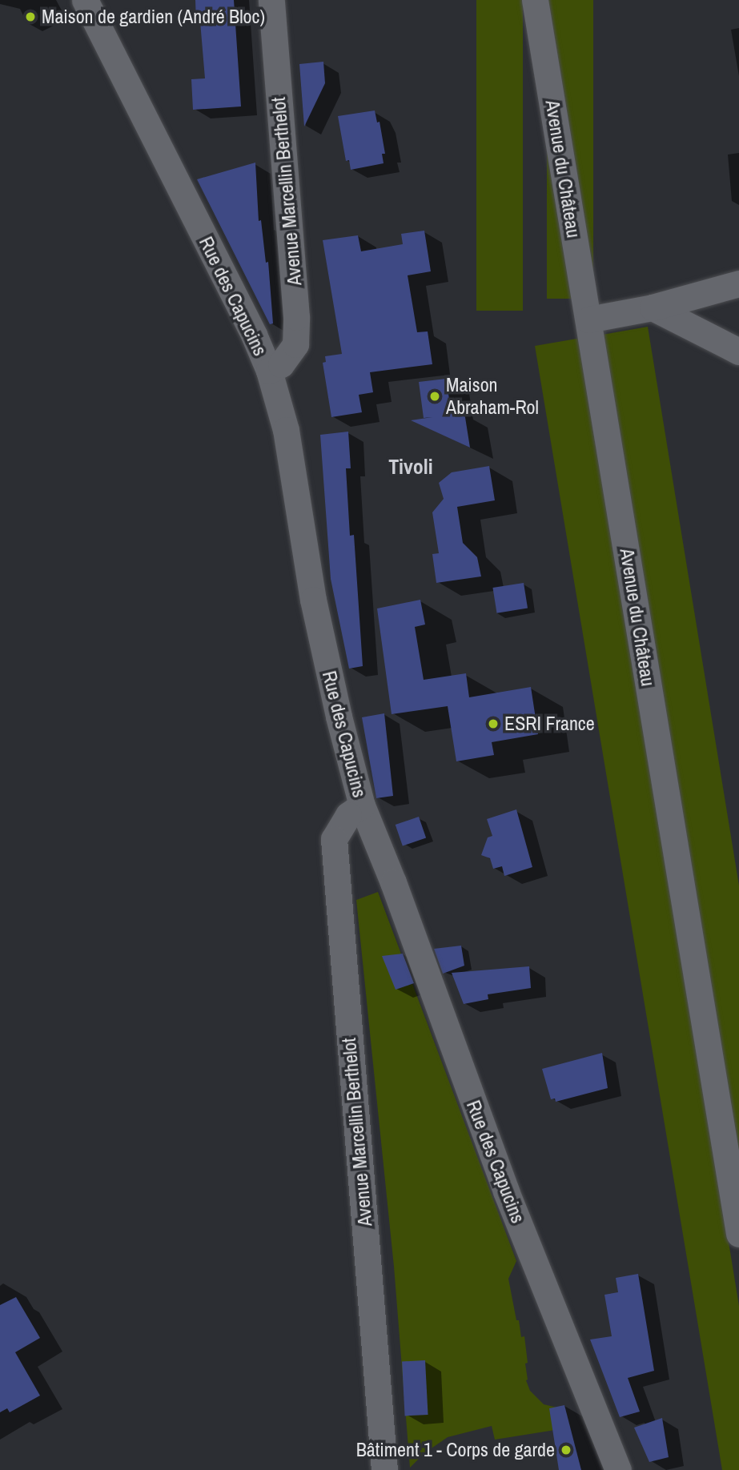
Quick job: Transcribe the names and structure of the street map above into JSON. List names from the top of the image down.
{
  "streets": {
    "street": ["Avenue du Château", "Avenue Marcellin Berthelot", "Rue des Capucins"]
  },
  "crossings": [
    ["Avenue Marcellin Berthelot", "Rue des Capucins"]
  ],
  "districts": ["Tivoli"],
  "places": [
    "Maison de gardien (André Bloc)",
    "Maison Abraham-Rol",
    "ESRI France",
    "Bâtiment 1 - Corps de garde"
  ]
}
